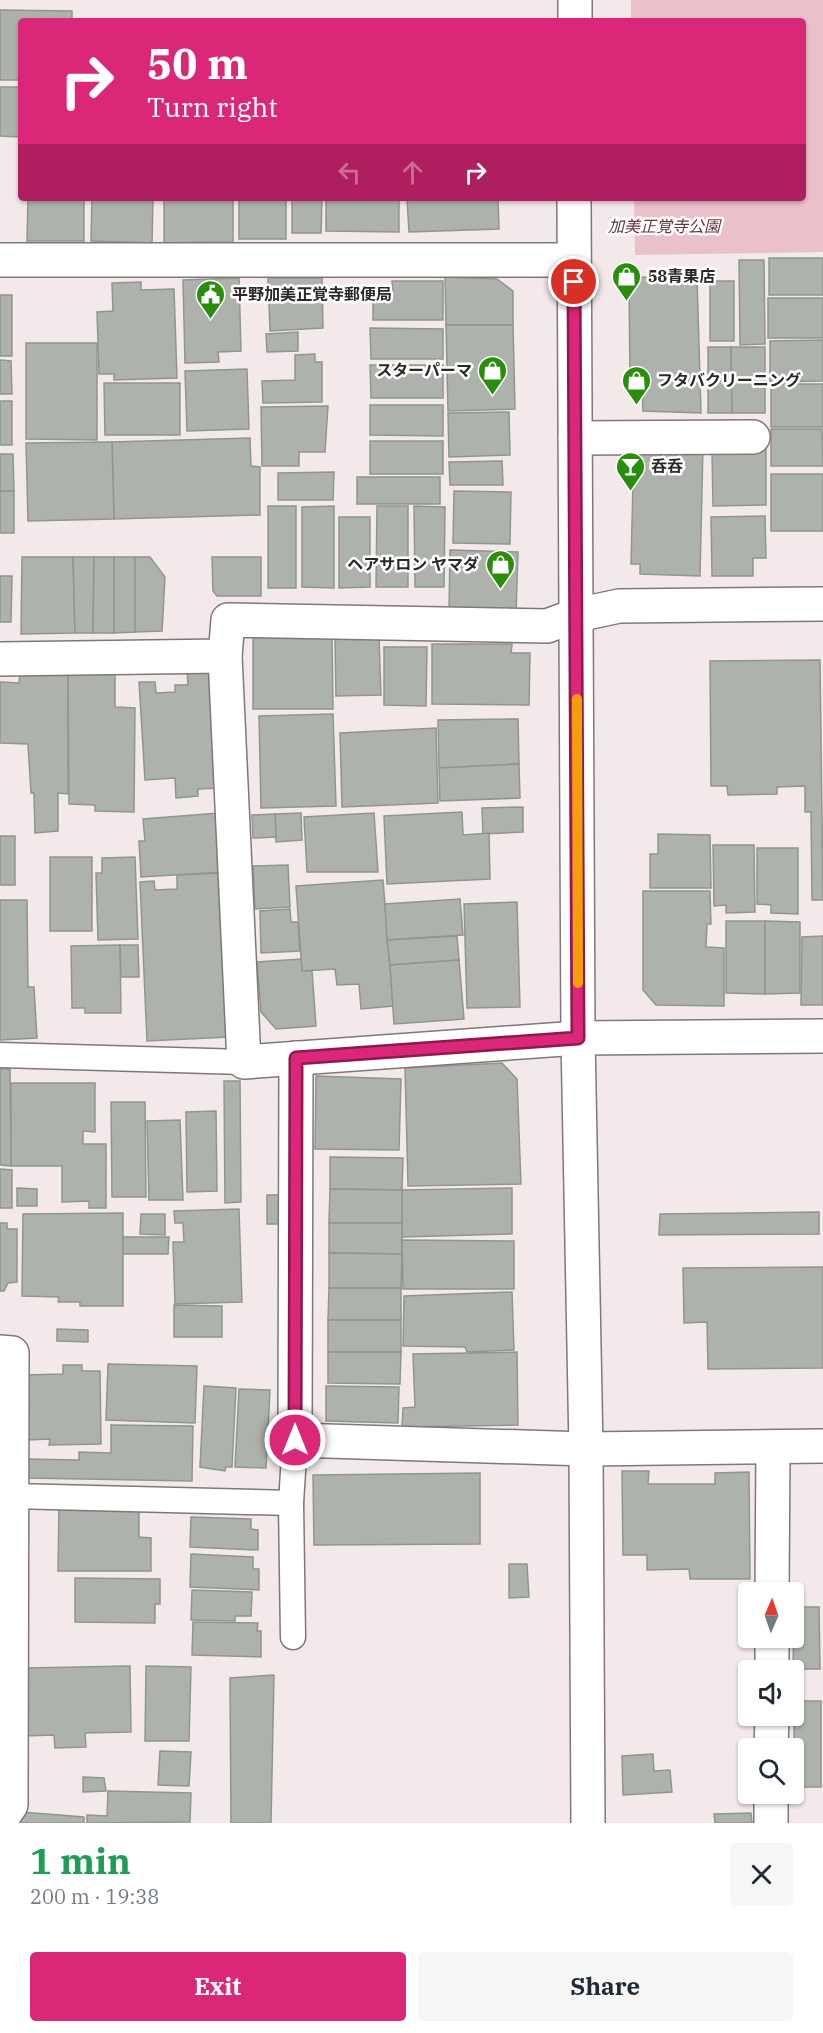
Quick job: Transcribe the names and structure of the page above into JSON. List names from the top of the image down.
{
  "parks": ["加美正覚寺公園"],
  "places": {
    "shop": [
      "58青果店",
      "スターパーマ",
      "フタバクリーニング",
      "ヘアサロン ヤマダ"
    ],
    "public building": ["平野加美正覚寺郵便局"],
    "bar": ["呑呑"]
  },
  "north": "top",
  "page": {
    "turn": ["50 m", "Turn right"],
    "heading": ["1 min", "200 m · 19:38"],
    "buttons": ["Exit", "Share"]
  }
}
